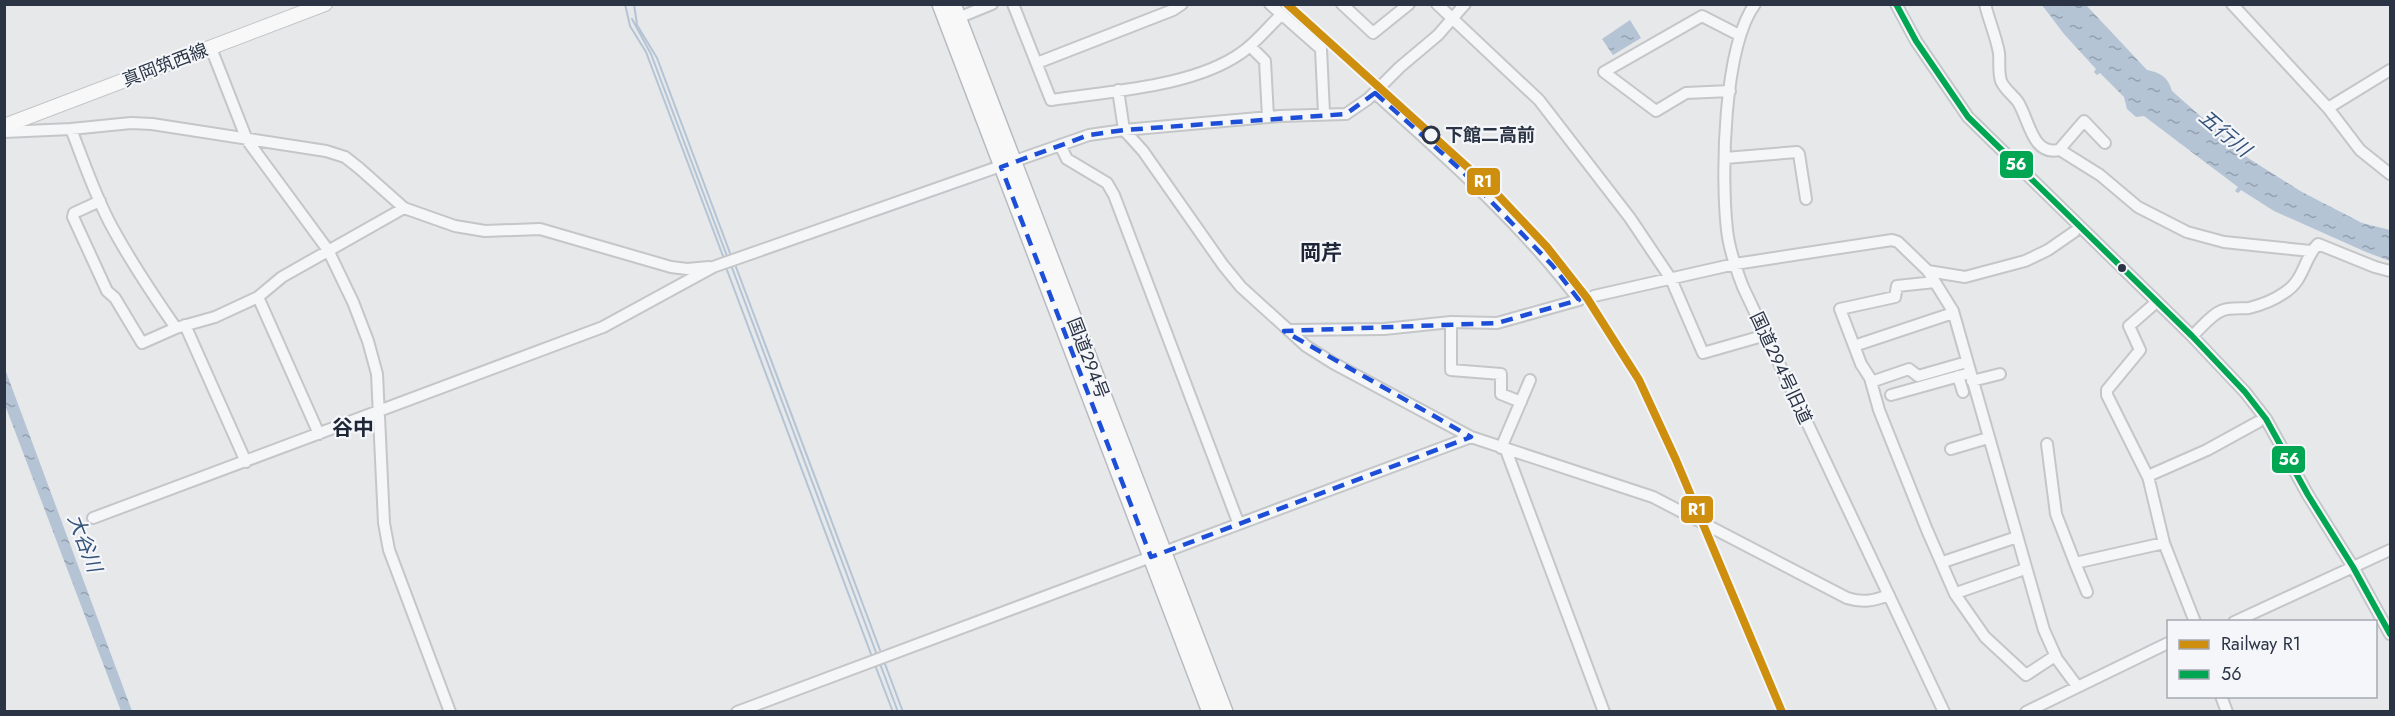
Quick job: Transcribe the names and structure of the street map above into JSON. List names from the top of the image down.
{
  "streets": {
    "highway": ["国道294号"],
    "main road": ["真岡筑西線"],
    "street": ["国道294号旧道"]
  },
  "districts": ["岡芹", "谷中"],
  "water": ["五行川", "大谷川"],
  "places": ["下館二高前"],
  "lines": ["rail line R1", "transit line 56"],
  "legend": ["Railway R1", "56"]
}
